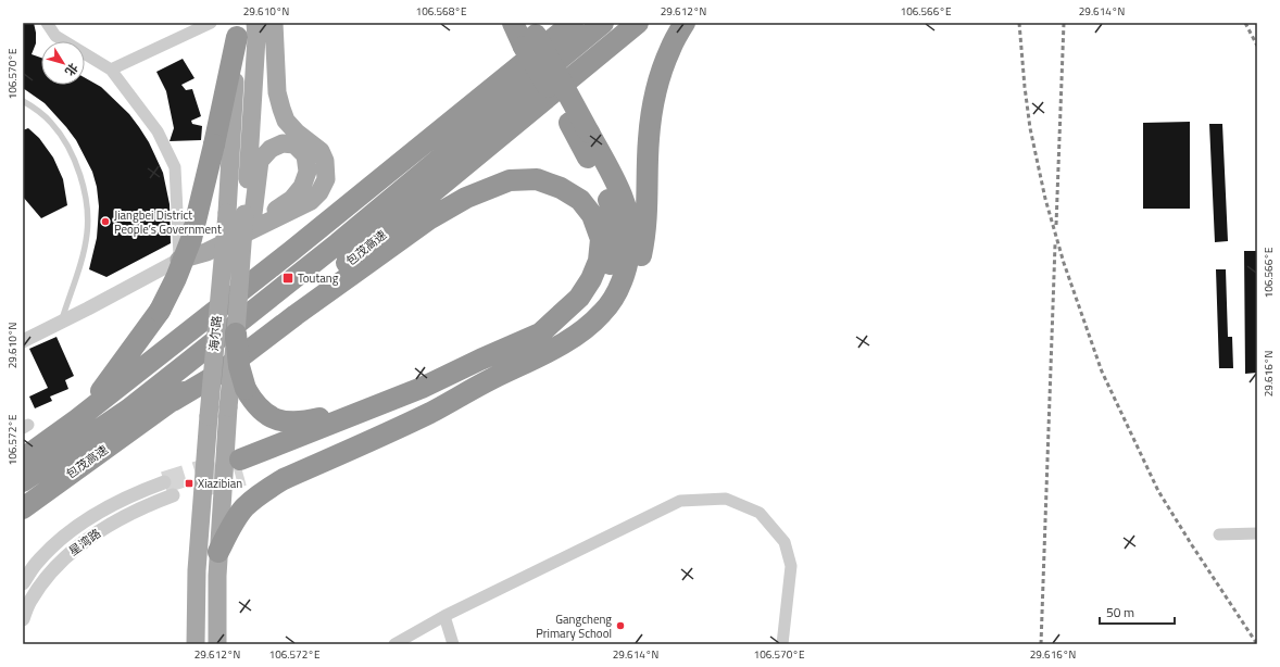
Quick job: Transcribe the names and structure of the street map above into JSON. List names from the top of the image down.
{
  "streets": {
    "highway": ["包茂高速"],
    "main road": ["海尔路"],
    "street": ["星湾路"]
  },
  "places": {
    "other": ["Jiangbei District People’s Government", "Gangcheng Primary School"],
    "transit": ["Toutang", "Xiazibian"]
  },
  "scale_bar": "50 m",
  "north": "bottom right",
  "coordinates": [
    "29.610°N",
    "106.568°E",
    "29.612°N",
    "106.566°E",
    "29.614°N",
    "106.570°E",
    "29.616°N",
    "106.572°E"
  ]
}
